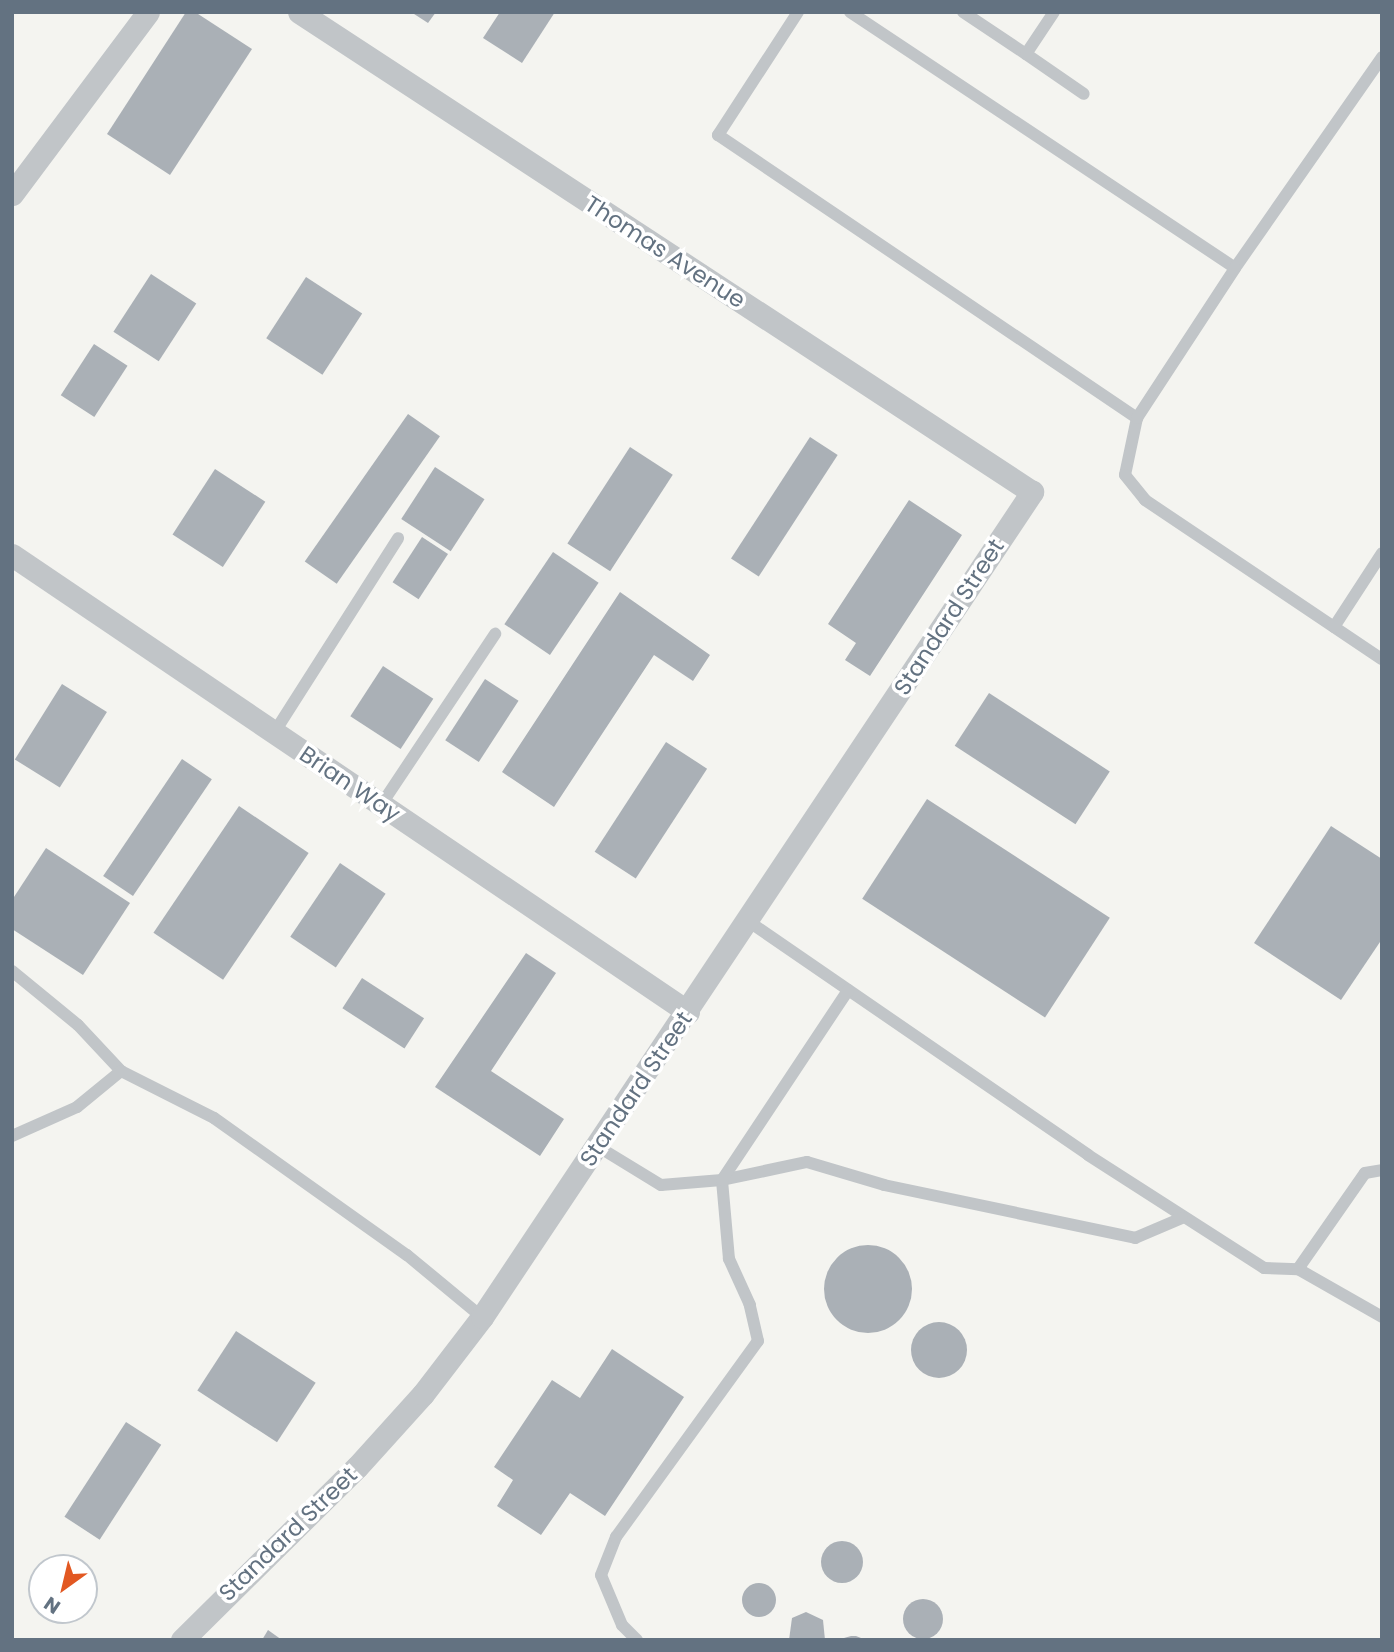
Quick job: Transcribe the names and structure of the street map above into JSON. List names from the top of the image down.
{
  "streets": {
    "street": ["Thomas Avenue", "Standard Street", "Brian Way"]
  },
  "crossings": [
    ["Thomas Avenue", "Standard Street"],
    ["Standard Street", "Brian Way"]
  ],
  "north": "bottom left"
}
